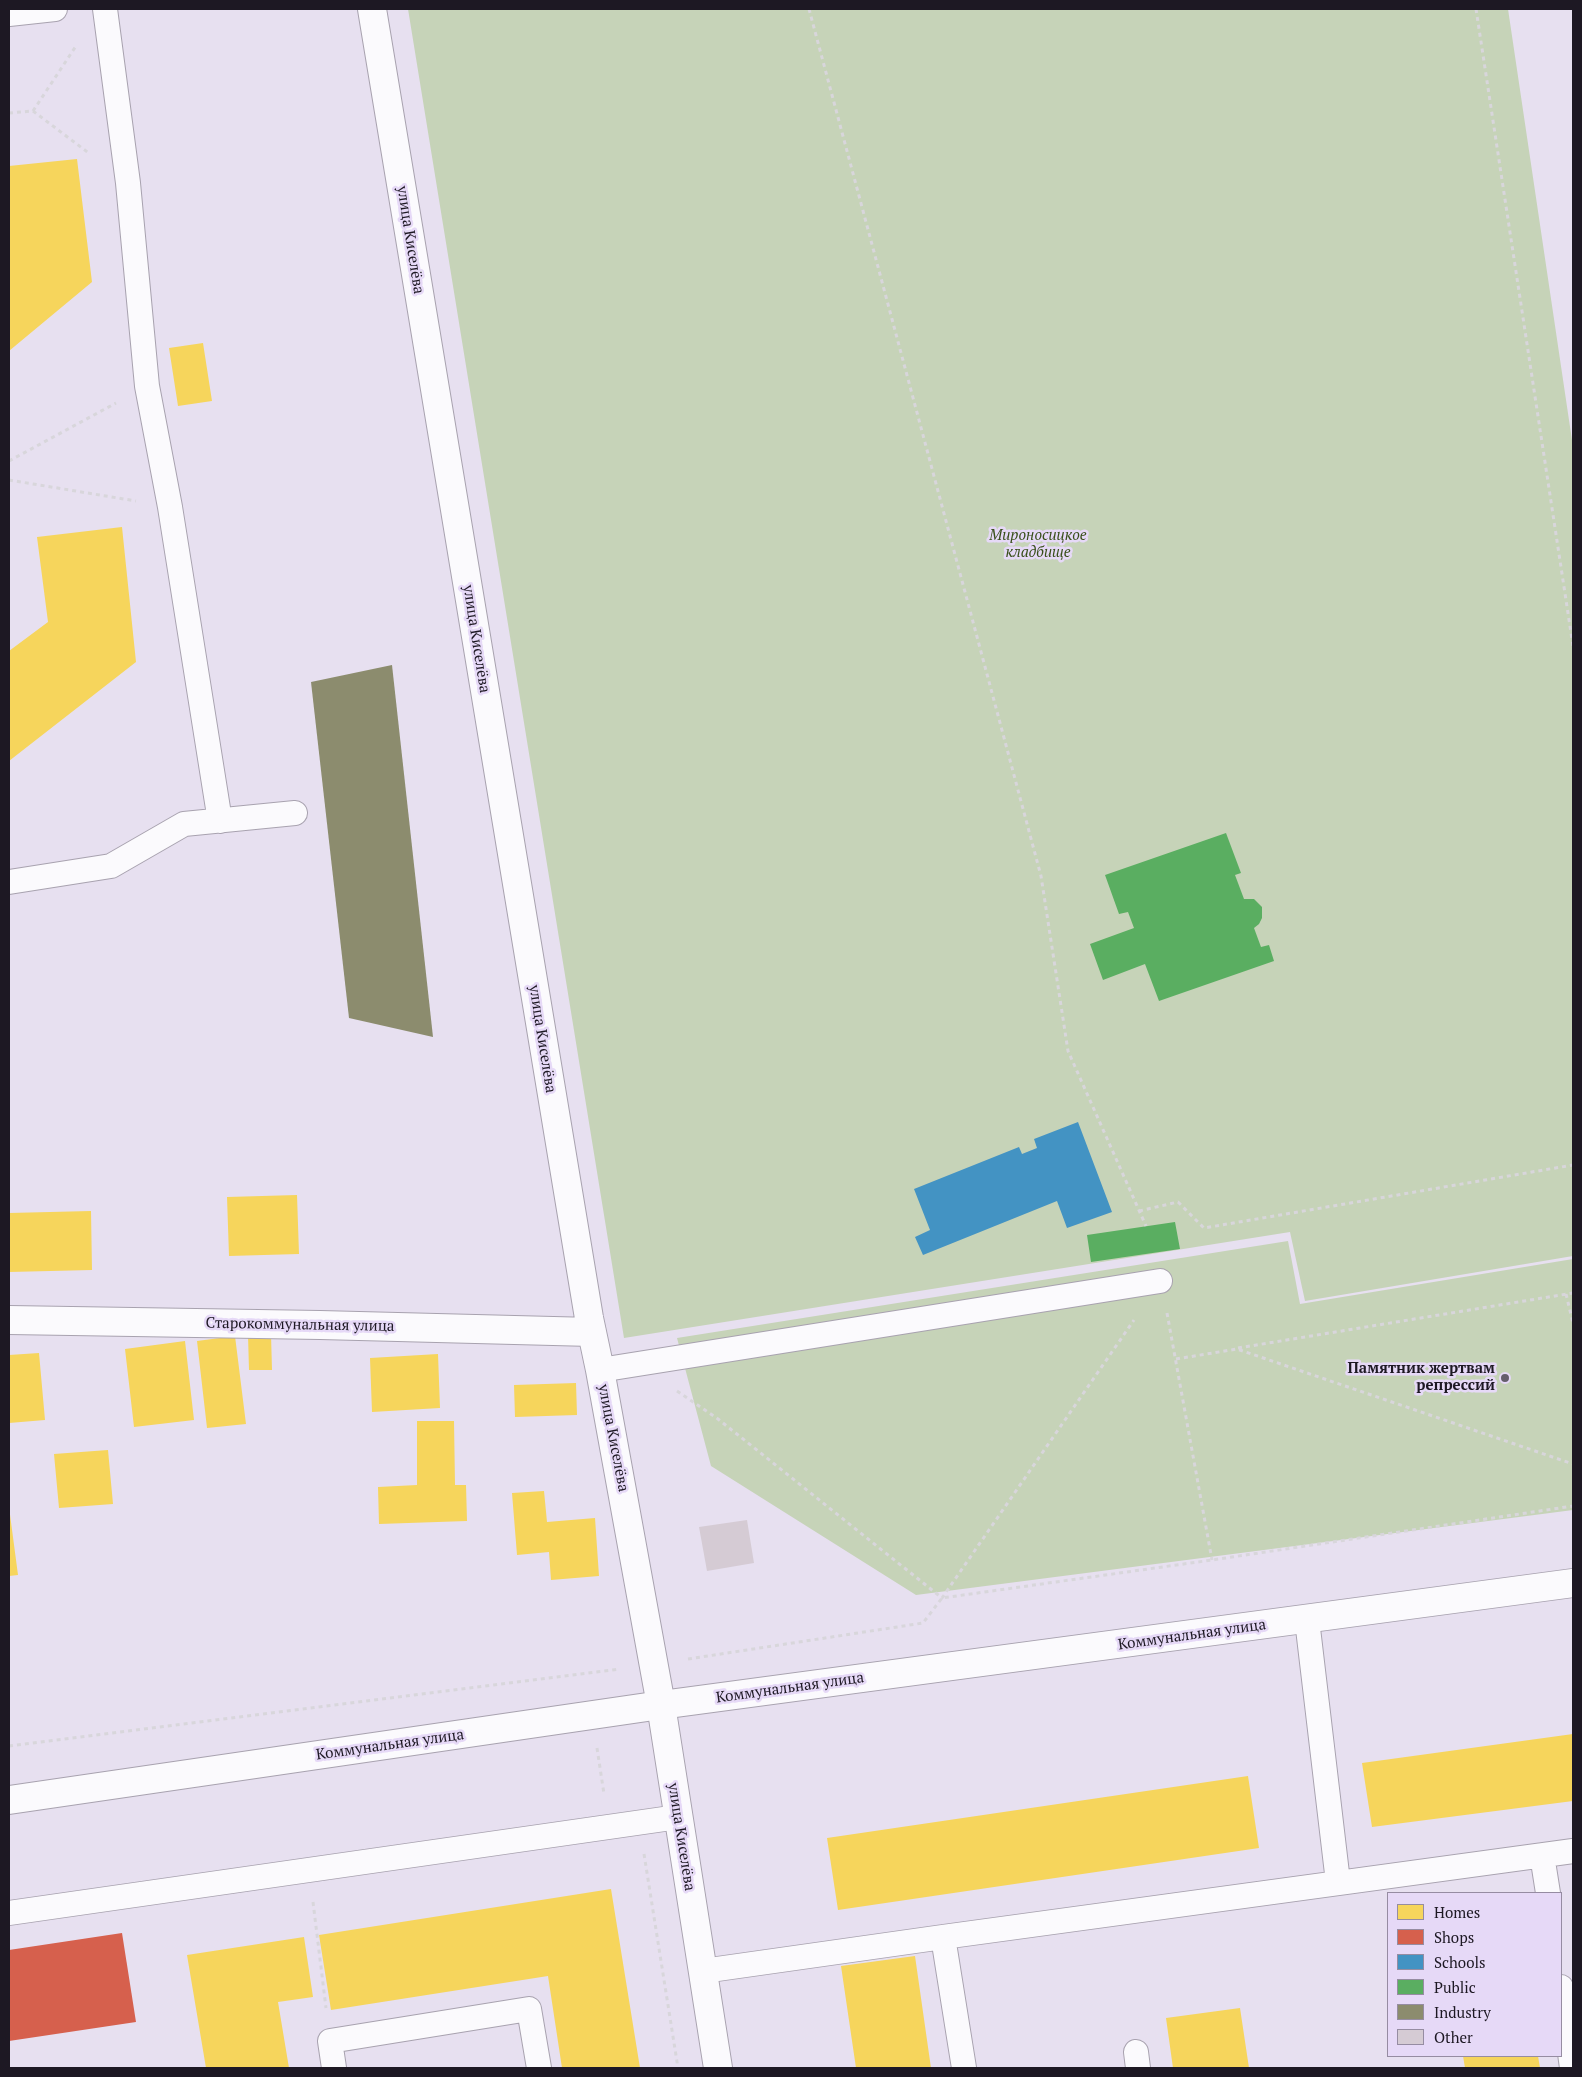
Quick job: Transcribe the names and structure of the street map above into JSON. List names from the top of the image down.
{
  "streets": {
    "street": ["улица Киселёва", "Старокоммунальная улица", "Коммунальная улица"]
  },
  "crossings": [
    ["улица Киселёва", "Старокоммунальная улица"],
    ["улица Киселёва", "Коммунальная улица"]
  ],
  "parks": ["Мироносицкое кладбище"],
  "places": ["Памятник жертвам репрессий"],
  "legend": [
    "Homes",
    "Shops",
    "Schools",
    "Public",
    "Industry",
    "Other"
  ]
}
